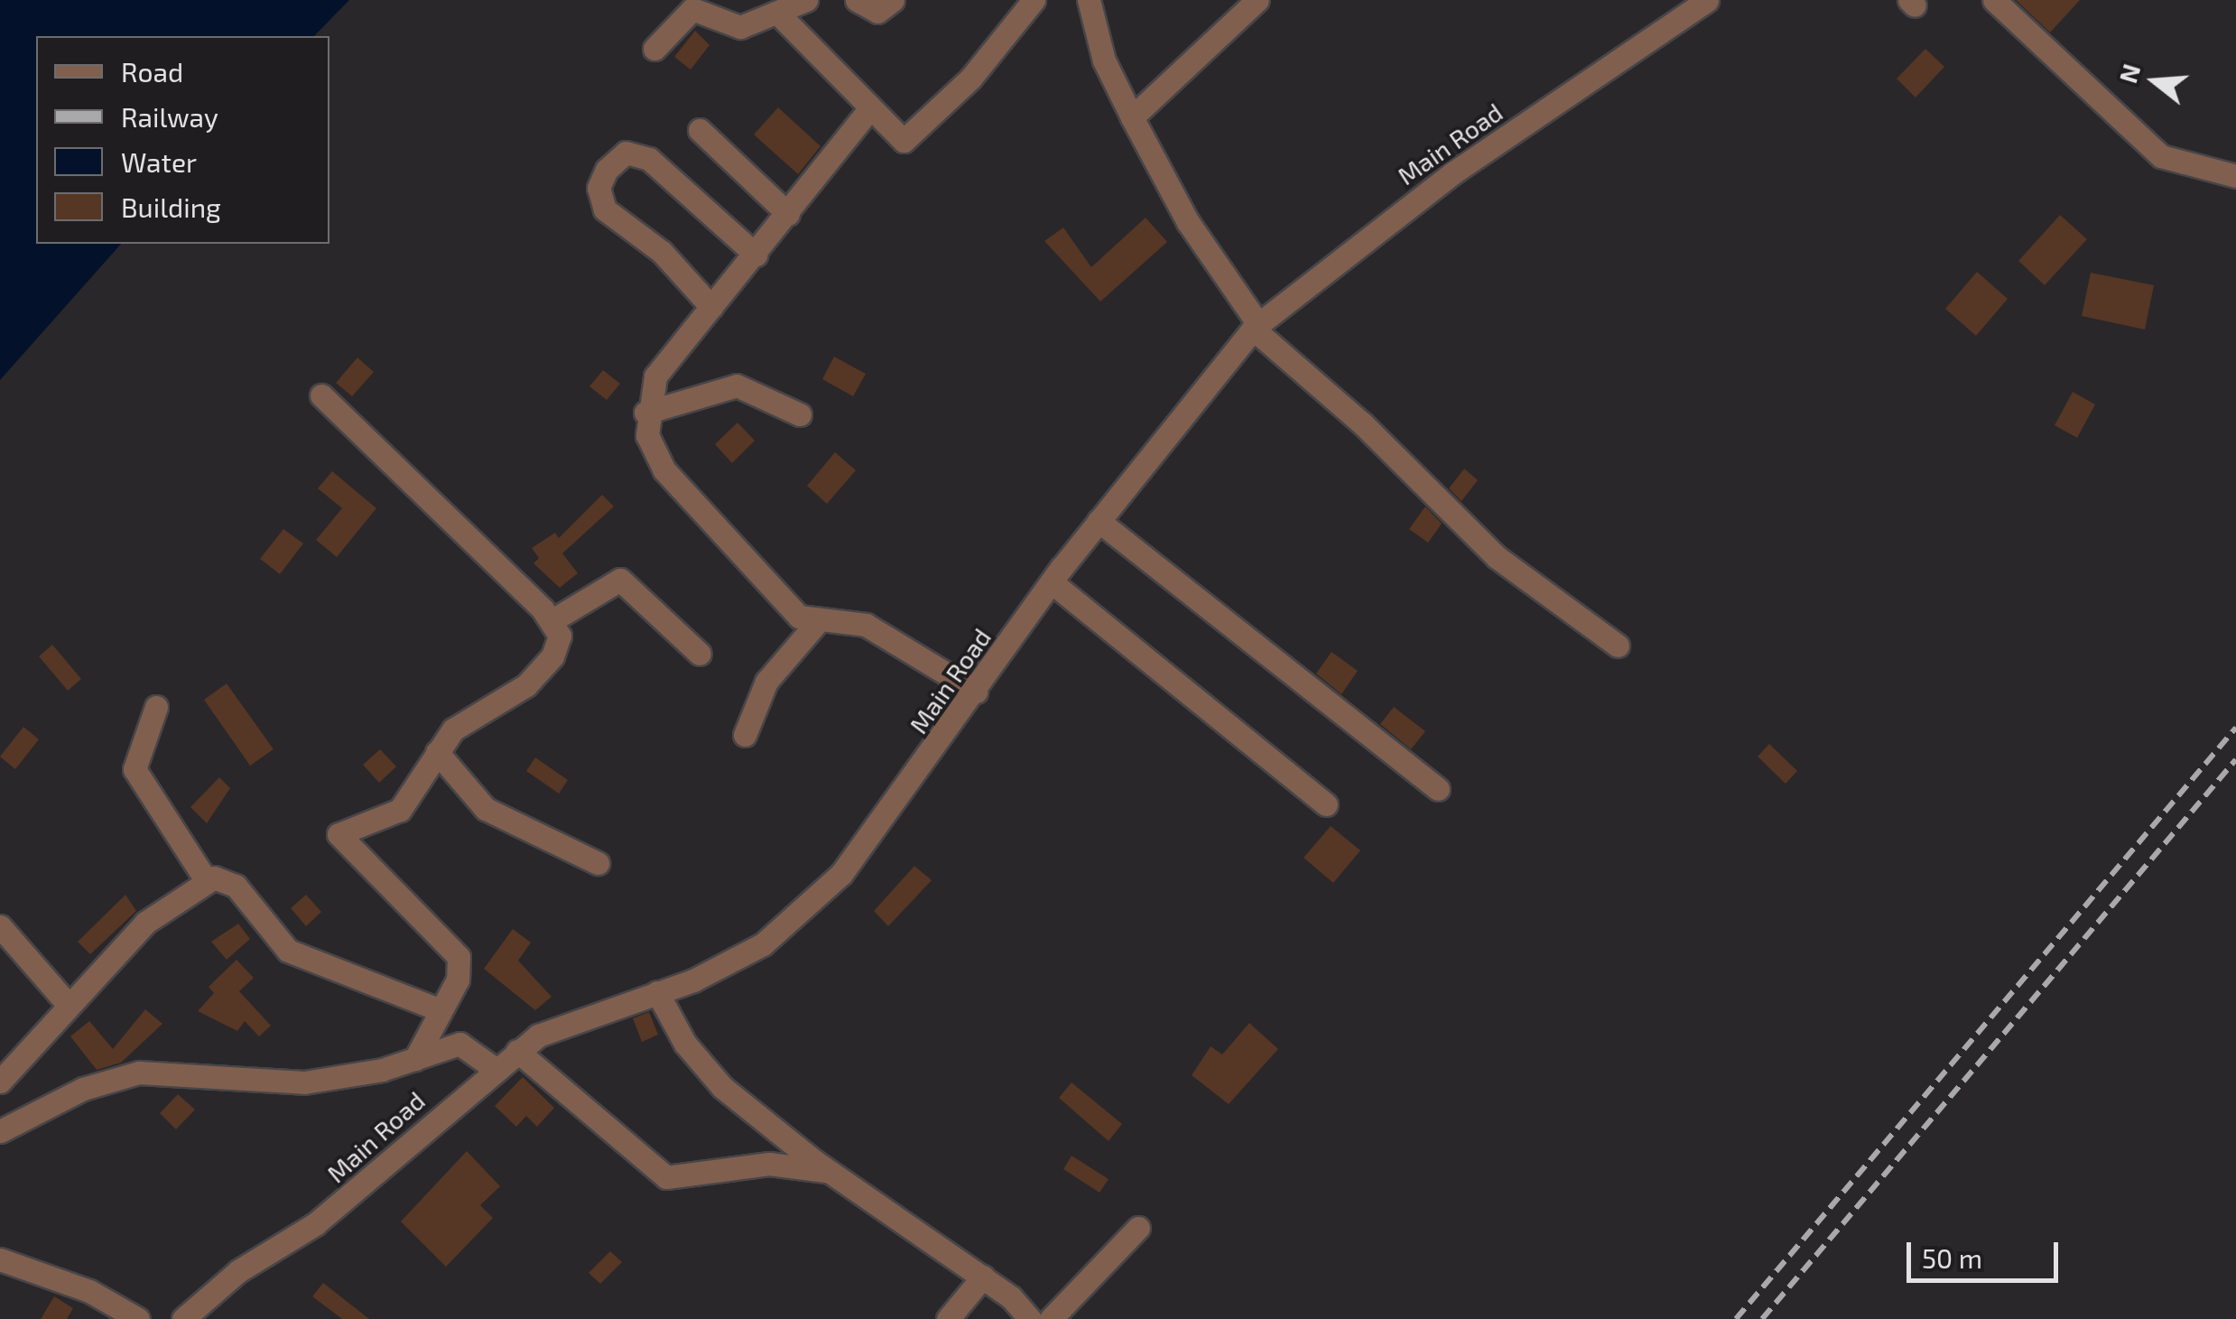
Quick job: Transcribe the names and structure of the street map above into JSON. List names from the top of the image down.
{
  "streets": {
    "street": ["Main Road"]
  },
  "legend": [
    "Road",
    "Railway",
    "Water",
    "Building"
  ],
  "scale_bar": "50 m",
  "north": "left"
}
